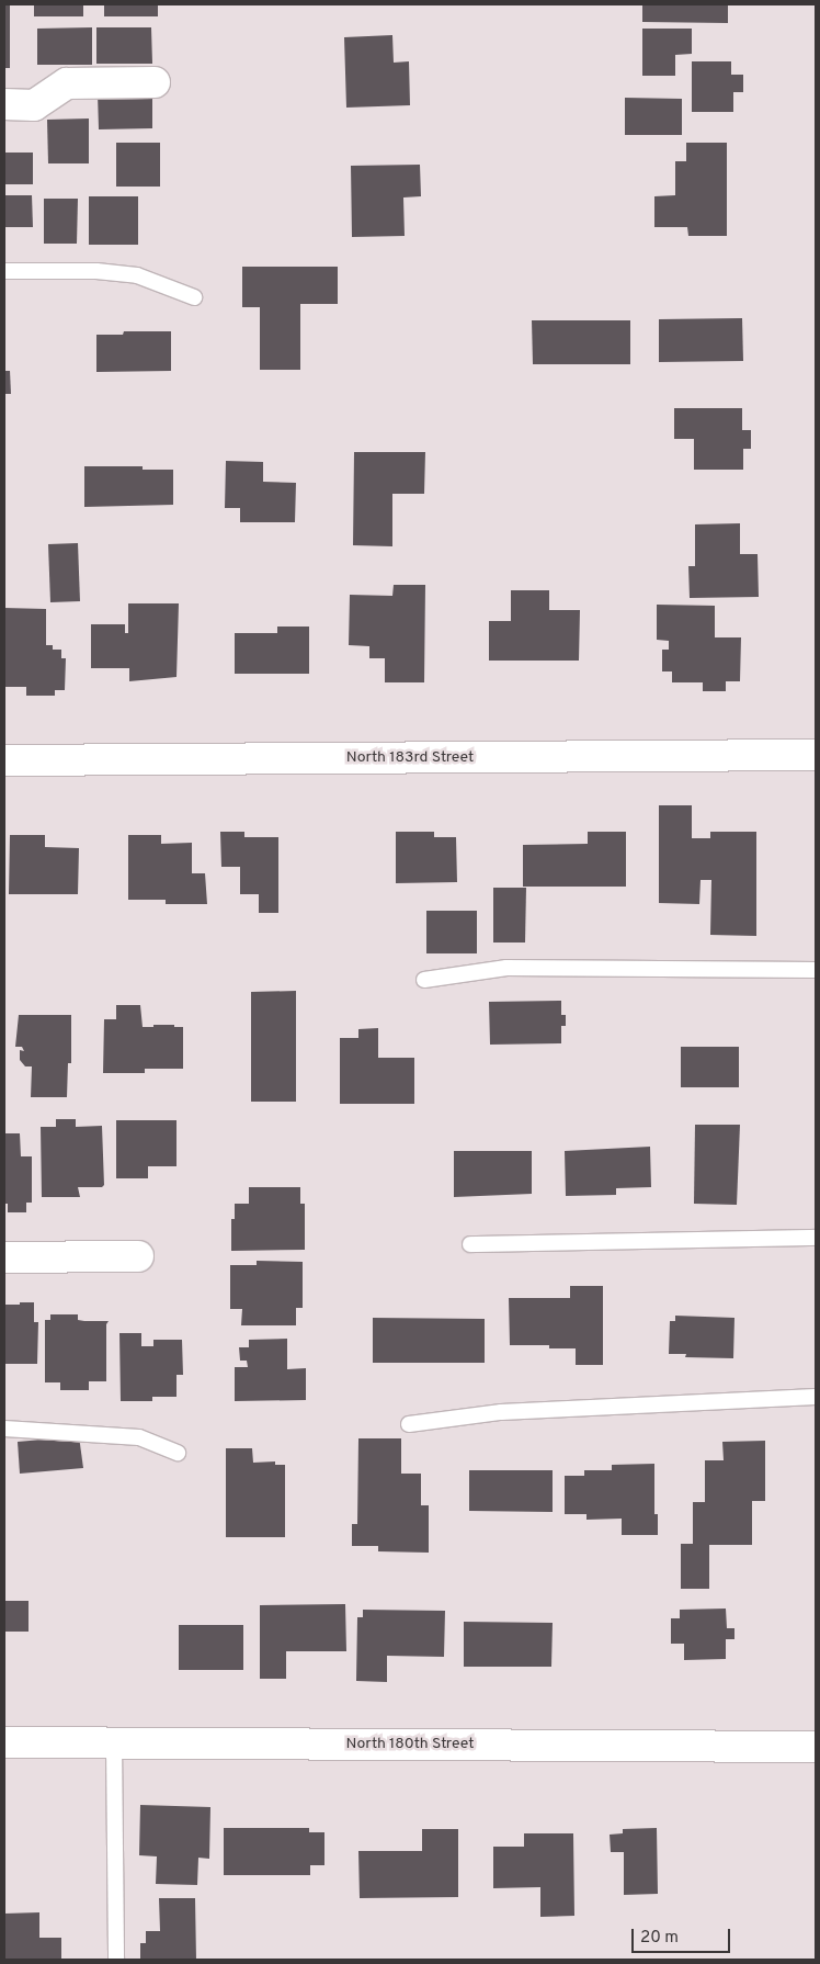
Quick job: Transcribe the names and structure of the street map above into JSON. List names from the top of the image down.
{
  "streets": {
    "street": ["North 183rd Street", "North 180th Street"]
  },
  "scale_bar": "20 m"
}
